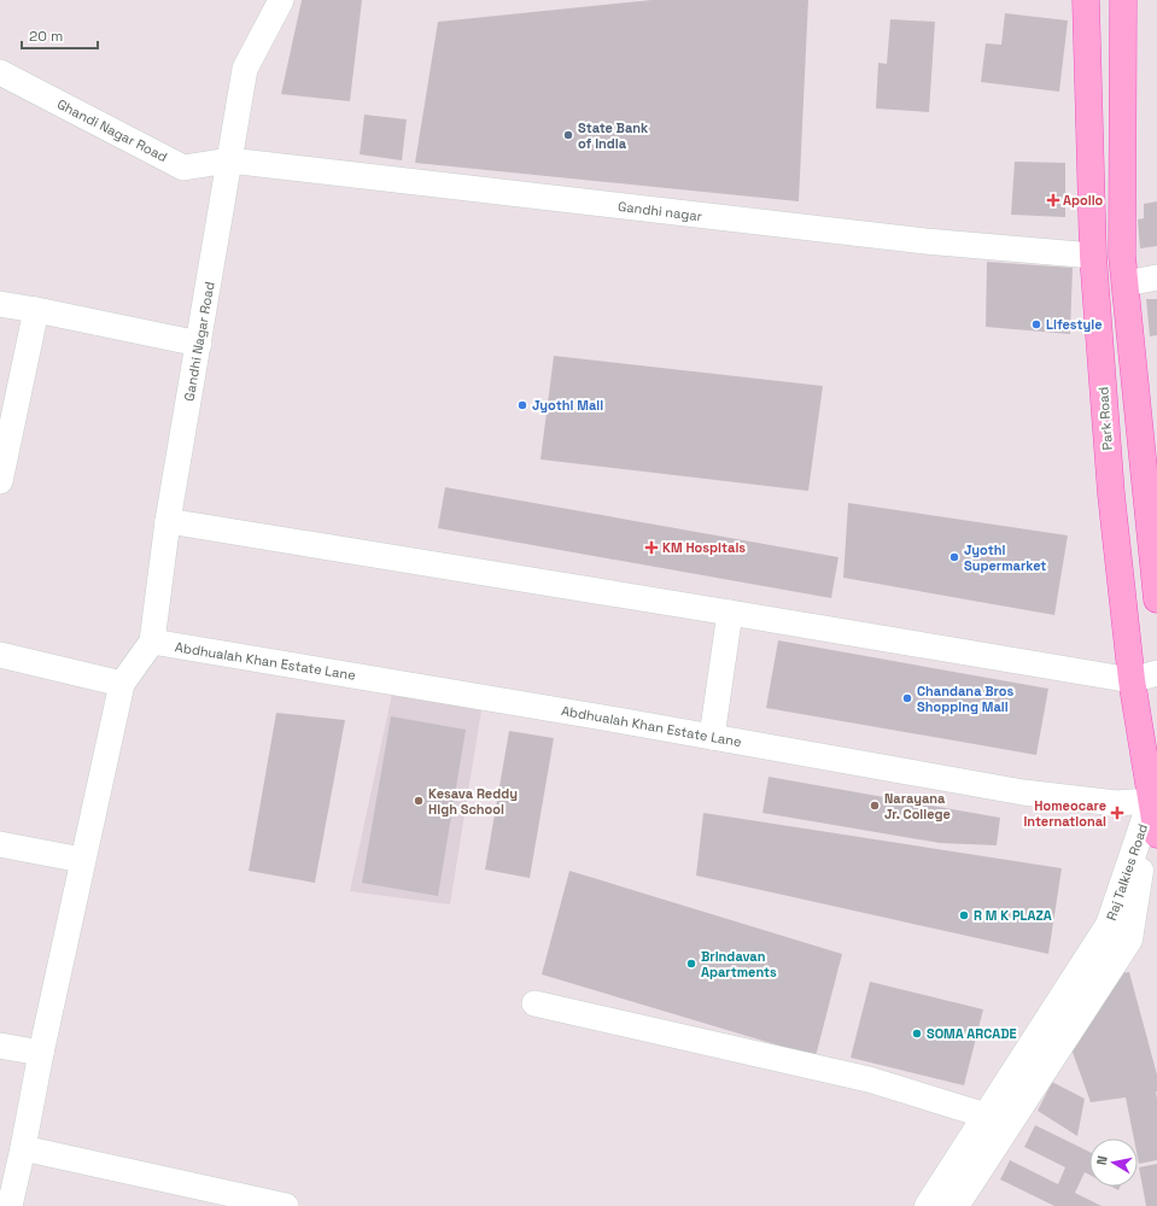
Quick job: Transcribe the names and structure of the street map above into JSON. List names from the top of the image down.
{
  "streets": {
    "main road": ["Park Road"],
    "street": [
      "Ghandi Nagar Road",
      "Gandhi nagar",
      "Gandhi Nagar Road",
      "Abdhualah Khan Estate Lane",
      "Raj Talkies Road"
    ]
  },
  "crossings": [
    ["Ghandi Nagar Road", "Gandhi nagar"],
    ["Ghandi Nagar Road", "Gandhi Nagar Road"],
    ["Gandhi nagar", "Gandhi Nagar Road"],
    ["Gandhi nagar", "Park Road"],
    ["Gandhi Nagar Road", "Abdhualah Khan Estate Lane"],
    ["Park Road", "Abdhualah Khan Estate Lane"],
    ["Park Road", "Raj Talkies Road"],
    ["Abdhualah Khan Estate Lane", "Raj Talkies Road"]
  ],
  "places": {
    "other": [
      "State Bank of India",
      "Lifestyle",
      "Jyothi Mall",
      "Jyothi Supermarket",
      "Chandana Bros Shopping Mall",
      "Kesava Reddy High School",
      "Narayana Jr. College",
      "R M K PLAZA",
      "Brindavan Apartments",
      "SOMA ARCADE"
    ],
    "health": ["Apollo", "KM Hospitals", "Homeocare International"]
  },
  "scale_bar": "20 m",
  "north": "left"
}
